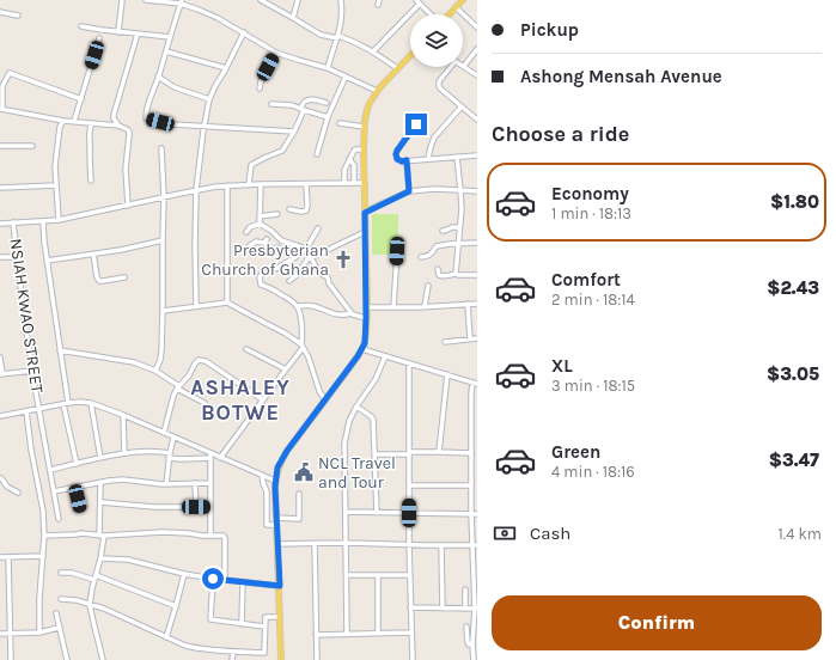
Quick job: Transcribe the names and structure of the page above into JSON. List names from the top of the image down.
{
  "streets": {
    "street": ["NSIAH KWAO STREET"]
  },
  "districts": ["ASHALEY BOTWE"],
  "places": {
    "church": ["Presbyterian Church of Ghana"],
    "public building": ["NCL Travel and Tour"]
  },
  "page": {
    "banner": ["Pickup", "Ashong Mensah Avenue"],
    "heading": "Choose a ride",
    "list": [
      {
        "name": "Economy",
        "note": "1 min · 18:13",
        "value": "$1.80"
      },
      {
        "name": "Comfort",
        "note": "2 min · 18:14",
        "value": "$2.43"
      },
      {
        "name": "XL",
        "note": "3 min · 18:15",
        "value": "$3.05"
      },
      {
        "name": "Green",
        "note": "4 min · 18:16",
        "value": "$3.47"
      }
    ],
    "pay": ["Cash", "1.4 km"],
    "buttons": "Confirm"
  }
}
